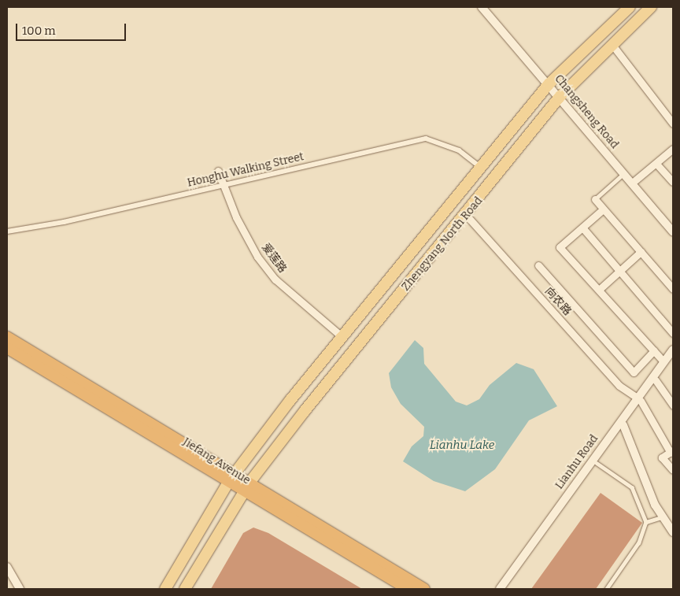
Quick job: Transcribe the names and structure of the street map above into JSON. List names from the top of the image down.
{
  "streets": {
    "highway": ["Jiefang Avenue"],
    "main road": ["Zhengyang North Road"],
    "street": [
      "Changsheng Road",
      "Honghu Walking Street",
      "爱莲路",
      "向农路",
      "Lianhu Road"
    ]
  },
  "crossings": [
    ["Changsheng Road", "Zhengyang North Road"],
    ["Honghu Walking Street", "Zhengyang North Road"],
    ["Honghu Walking Street", "爱莲路"],
    ["Zhengyang North Road", "爱莲路"],
    ["Zhengyang North Road", "向农路"],
    ["Zhengyang North Road", "Jiefang Avenue"],
    ["向农路", "Lianhu Road"]
  ],
  "water": ["Lianhu Lake"],
  "scale_bar": "100 m"
}
